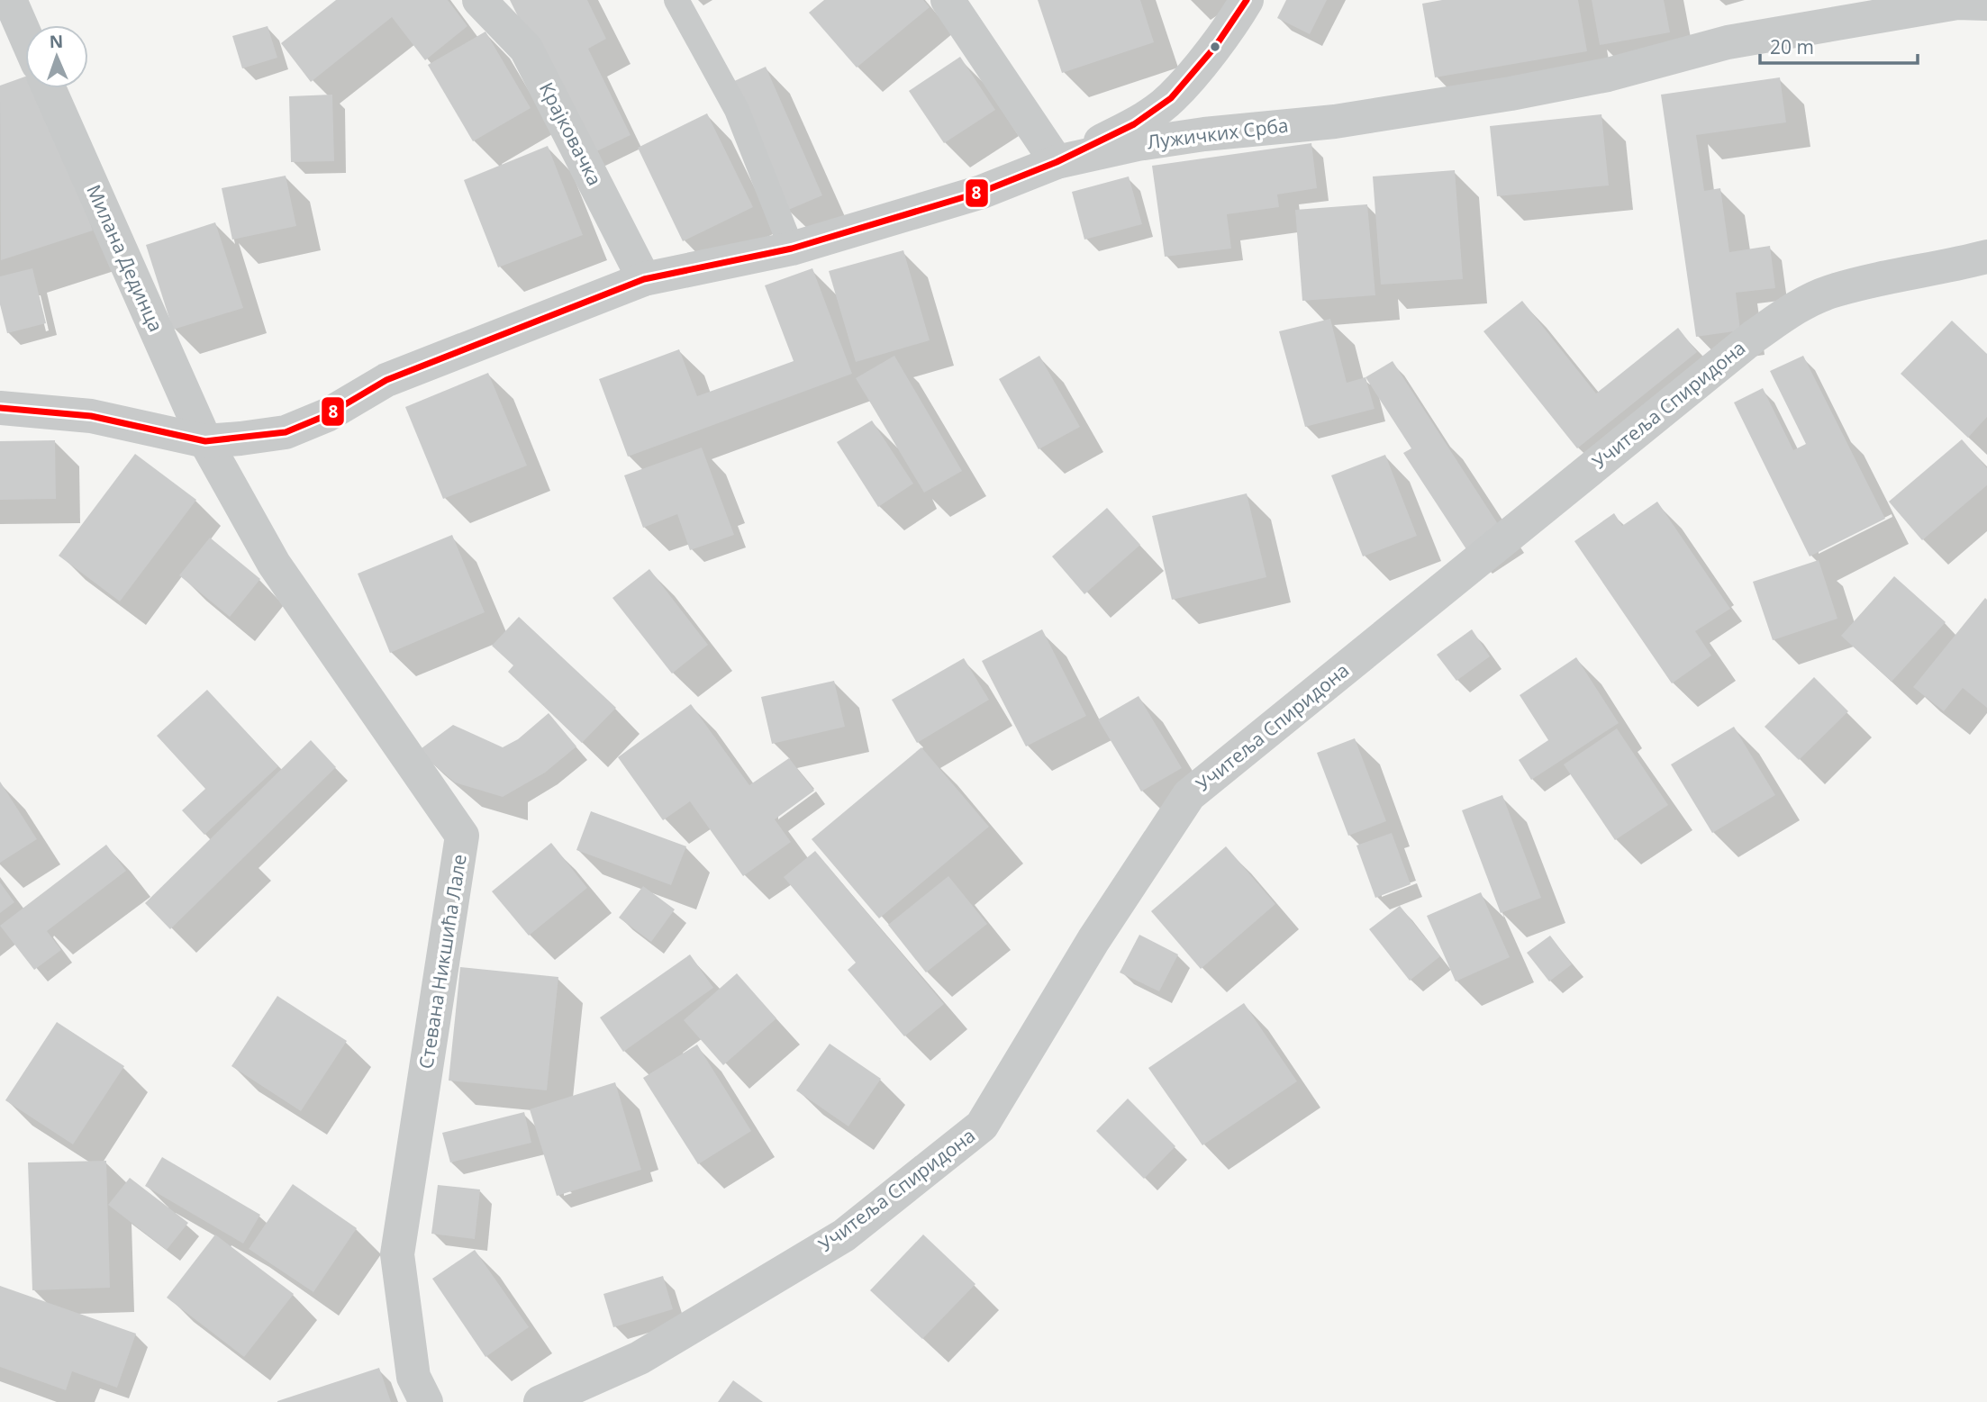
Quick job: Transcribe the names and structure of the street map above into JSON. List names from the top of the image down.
{
  "streets": {
    "street": [
      "Крајковачка",
      "Лужичких Срба",
      "Милана Дединца",
      "Учитеља Спиридона",
      "Стевана Никшића Лале"
    ]
  },
  "crossings": [
    ["Крајковачка", "Лужичких Срба"],
    ["Лужичких Срба", "Милана Дединца"],
    ["Лужичких Срба", "Стевана Никшића Лале"],
    ["Милана Дединца", "Стевана Никшића Лале"]
  ],
  "lines": ["transit line 8"],
  "scale_bar": "20 m",
  "north": "top"
}
